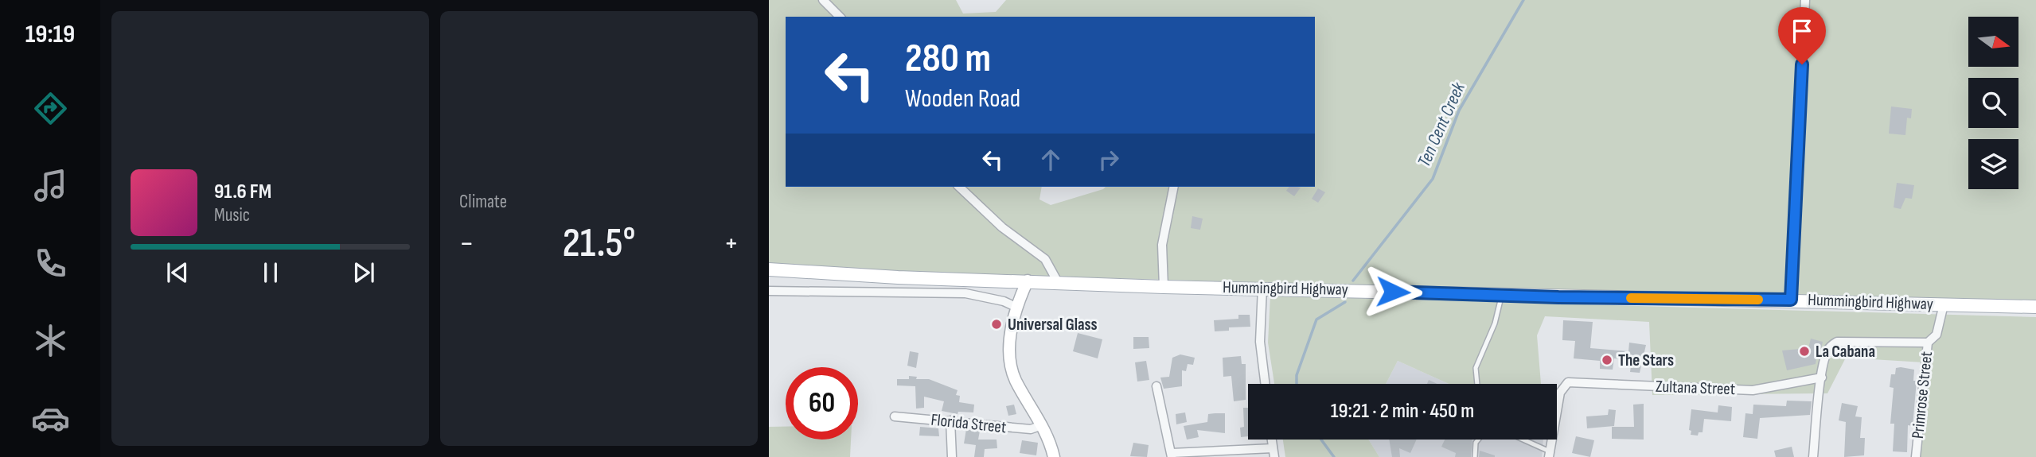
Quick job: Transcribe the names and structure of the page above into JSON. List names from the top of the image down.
{
  "streets": {
    "main road": ["Hummingbird Highway"],
    "street": ["Zultana Street", "Primrose Street", "Florida Street"]
  },
  "crossings": [
    ["Hummingbird Highway", "Primrose Street"]
  ],
  "water": ["Ten Cent Creek"],
  "places": ["Universal Glass", "La Cabana", "The Stars"],
  "north": "right",
  "page": {
    "tabs": "19:19",
    "tile": "Climate",
    "turn": ["280 m", "Wooden Road"],
    "song": ["91.6 FM", "Music"],
    "heat": ["−", "21.5°", "+"],
    "limit": "60",
    "trip": "19:21 · 2 min · 450 m"
  }
}
